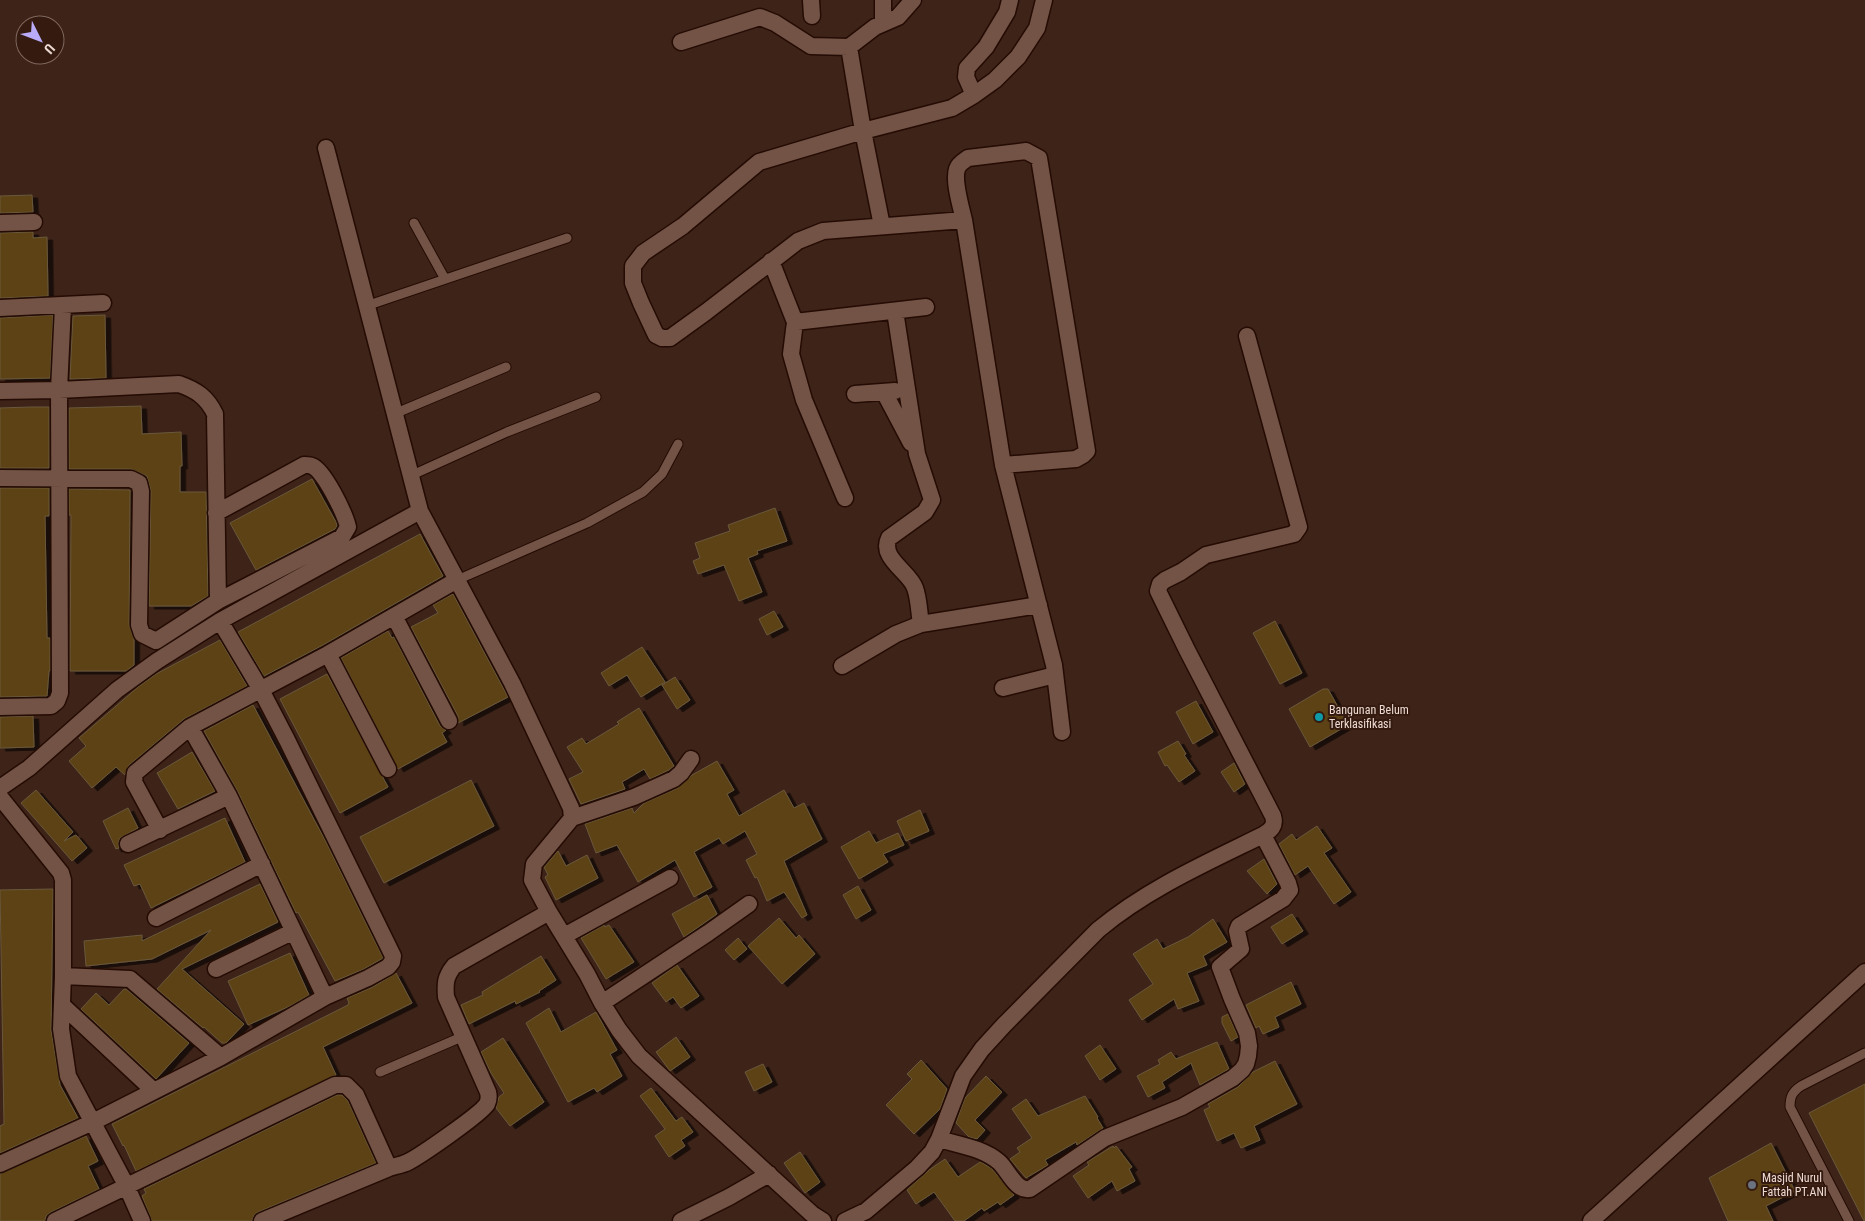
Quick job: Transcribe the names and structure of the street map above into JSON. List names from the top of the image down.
{
  "places": ["Bangunan Belum Terklasifikasi", "Masjid Nurul Fattah PT.ANI"],
  "north": "bottom right"
}
